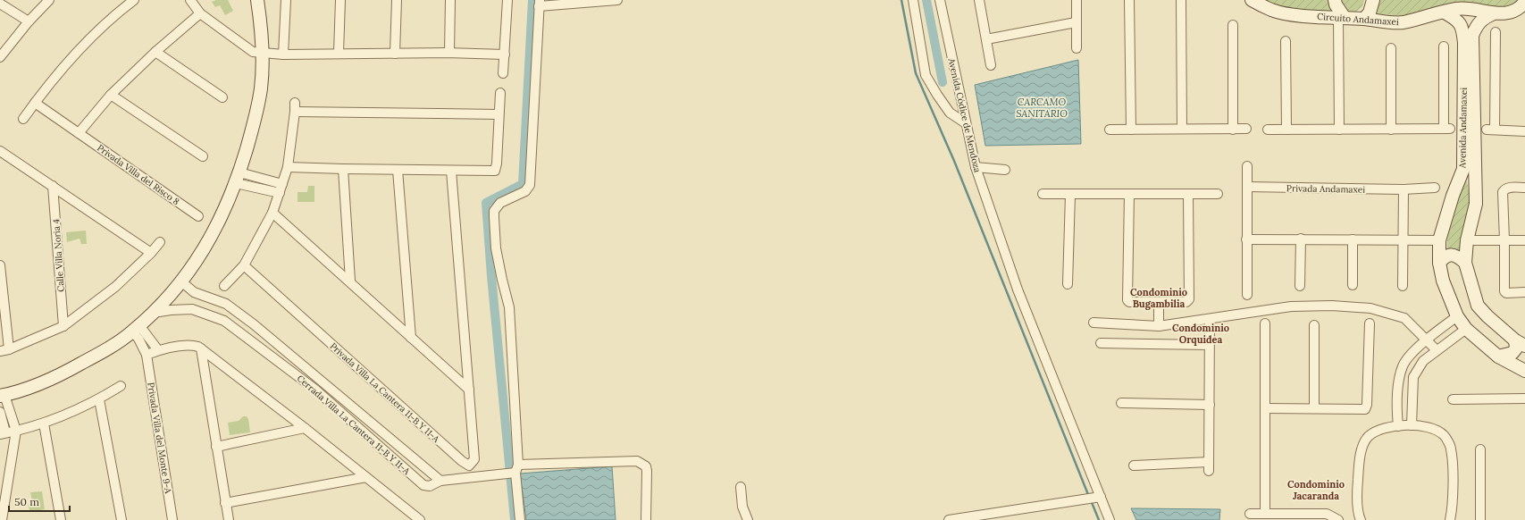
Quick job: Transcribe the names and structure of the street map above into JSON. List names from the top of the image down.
{
  "streets": {
    "street": [
      "Circuito Andamaxei",
      "Avenida Códice de Mendoza",
      "Avenida Andamaxei",
      "Privada Villa del Risco 8",
      "Privada Andamaxei",
      "Calle Villa Noria 4",
      "Privada Villa La Cantera 11-B Y 11-A",
      "Cerrada Villa La Cantera 11-B Y 11-A",
      "Privada Villa del Monte 9-A"
    ]
  },
  "crossings": [
    ["Circuito Andamaxei", "Avenida Andamaxei"]
  ],
  "districts": ["Condominio Bugambilia", "Condominio Orquidea", "Condominio Jacaranda"],
  "water": ["CARCAMO SANITARIO"],
  "scale_bar": "50 m"
}
